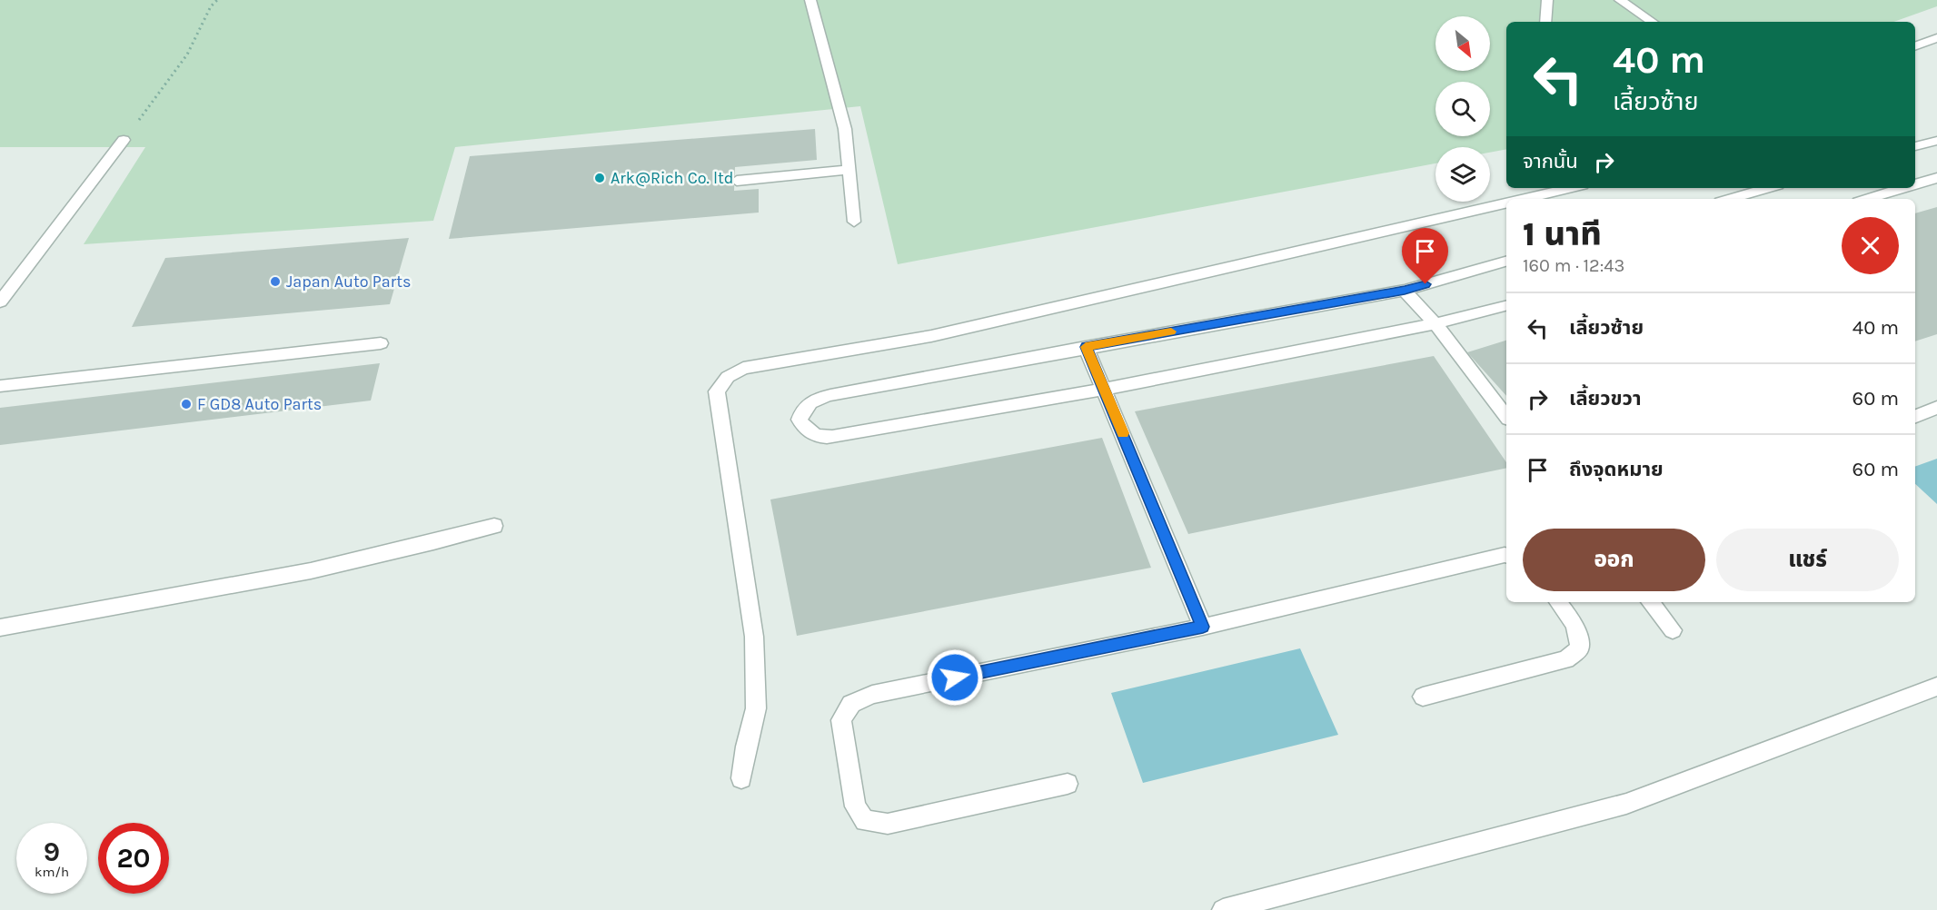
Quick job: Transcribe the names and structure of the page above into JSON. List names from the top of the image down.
{
  "places": ["Ark@Rich Co. ltd", "Japan Auto Parts", "F GD8 Auto Parts"],
  "north": "bottom right",
  "page": {
    "turn": ["40 m", "เลี้ยวซ้าย"],
    "then": "จากนั้น",
    "heading": ["1 นาที", "160 m · 12:43"],
    "list": [
      {
        "name": "เลี้ยวซ้าย",
        "value": "40 m"
      },
      {
        "name": "เลี้ยวขวา",
        "value": "60 m"
      },
      {
        "name": "ถึงจุดหมาย",
        "value": "60 m"
      }
    ],
    "buttons": ["ออก", "แชร์"],
    "speed": "9 km/h",
    "limit": "20"
  }
}
